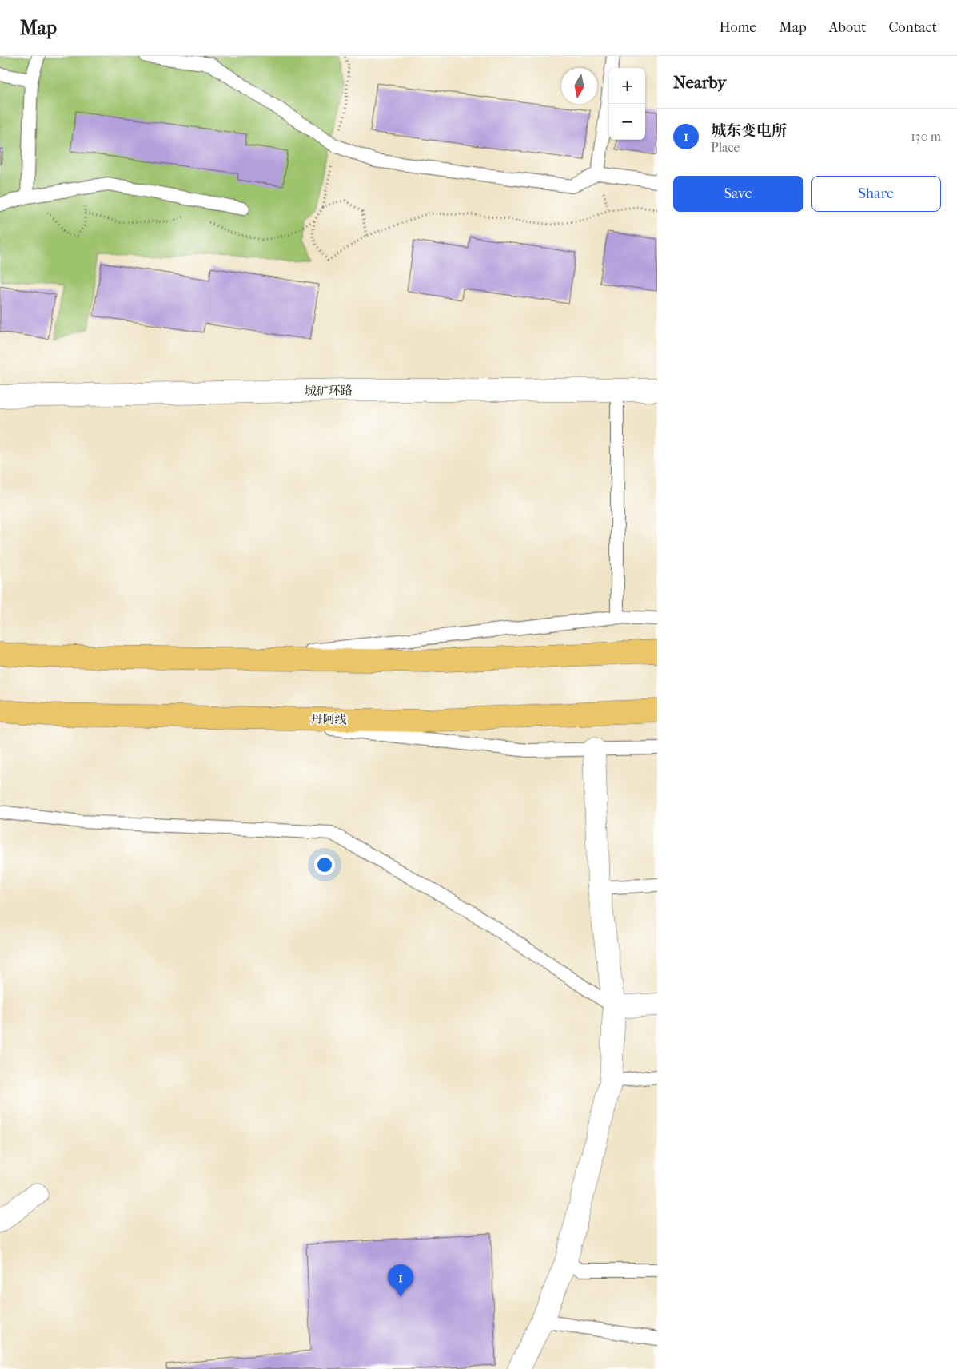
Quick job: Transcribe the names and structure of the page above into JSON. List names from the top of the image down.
{
  "streets": {
    "highway": ["丹阿线"],
    "street": ["城矿环路"]
  },
  "north": "bottom",
  "page": {
    "header": "Map",
    "nav": [
      "Home",
      "Map",
      "About",
      "Contact"
    ],
    "heading": "Nearby",
    "map_buttons": ["+", "−"],
    "list": [
      {
        "mark": "1",
        "name": "城东变电所",
        "note": "Place",
        "value": "130 m"
      }
    ],
    "buttons": ["Save", "Share"],
    "pins": "1"
  }
}
